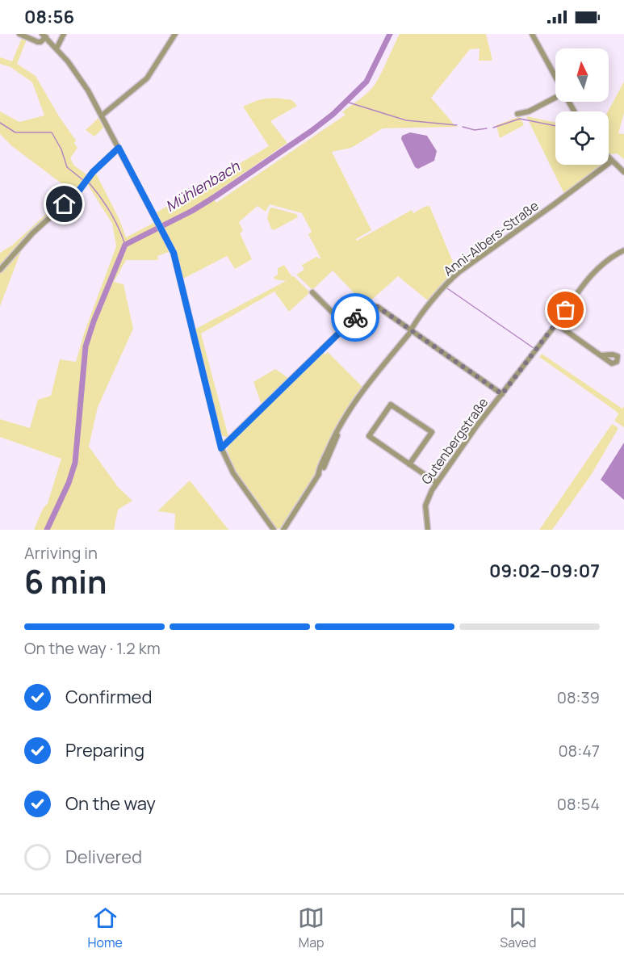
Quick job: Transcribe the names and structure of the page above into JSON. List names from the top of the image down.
{
  "streets": {
    "street": ["Anni-Albers-Straße", "Gutenbergstraße"]
  },
  "crossings": [
    ["Anni-Albers-Straße", "Gutenbergstraße"]
  ],
  "water": ["Mühlenbach"],
  "north": "top",
  "page": {
    "status": "08:56",
    "heading": ["6 min", "Arriving in", "09:02–09:07"],
    "bar": "On the way · 1.2 km",
    "list": [
      ["Confirmed", "08:39"],
      ["Preparing", "08:47"],
      ["On the way", "08:54"],
      "Delivered"
    ],
    "tabs": ["Home", "Map", "Saved"]
  }
}
